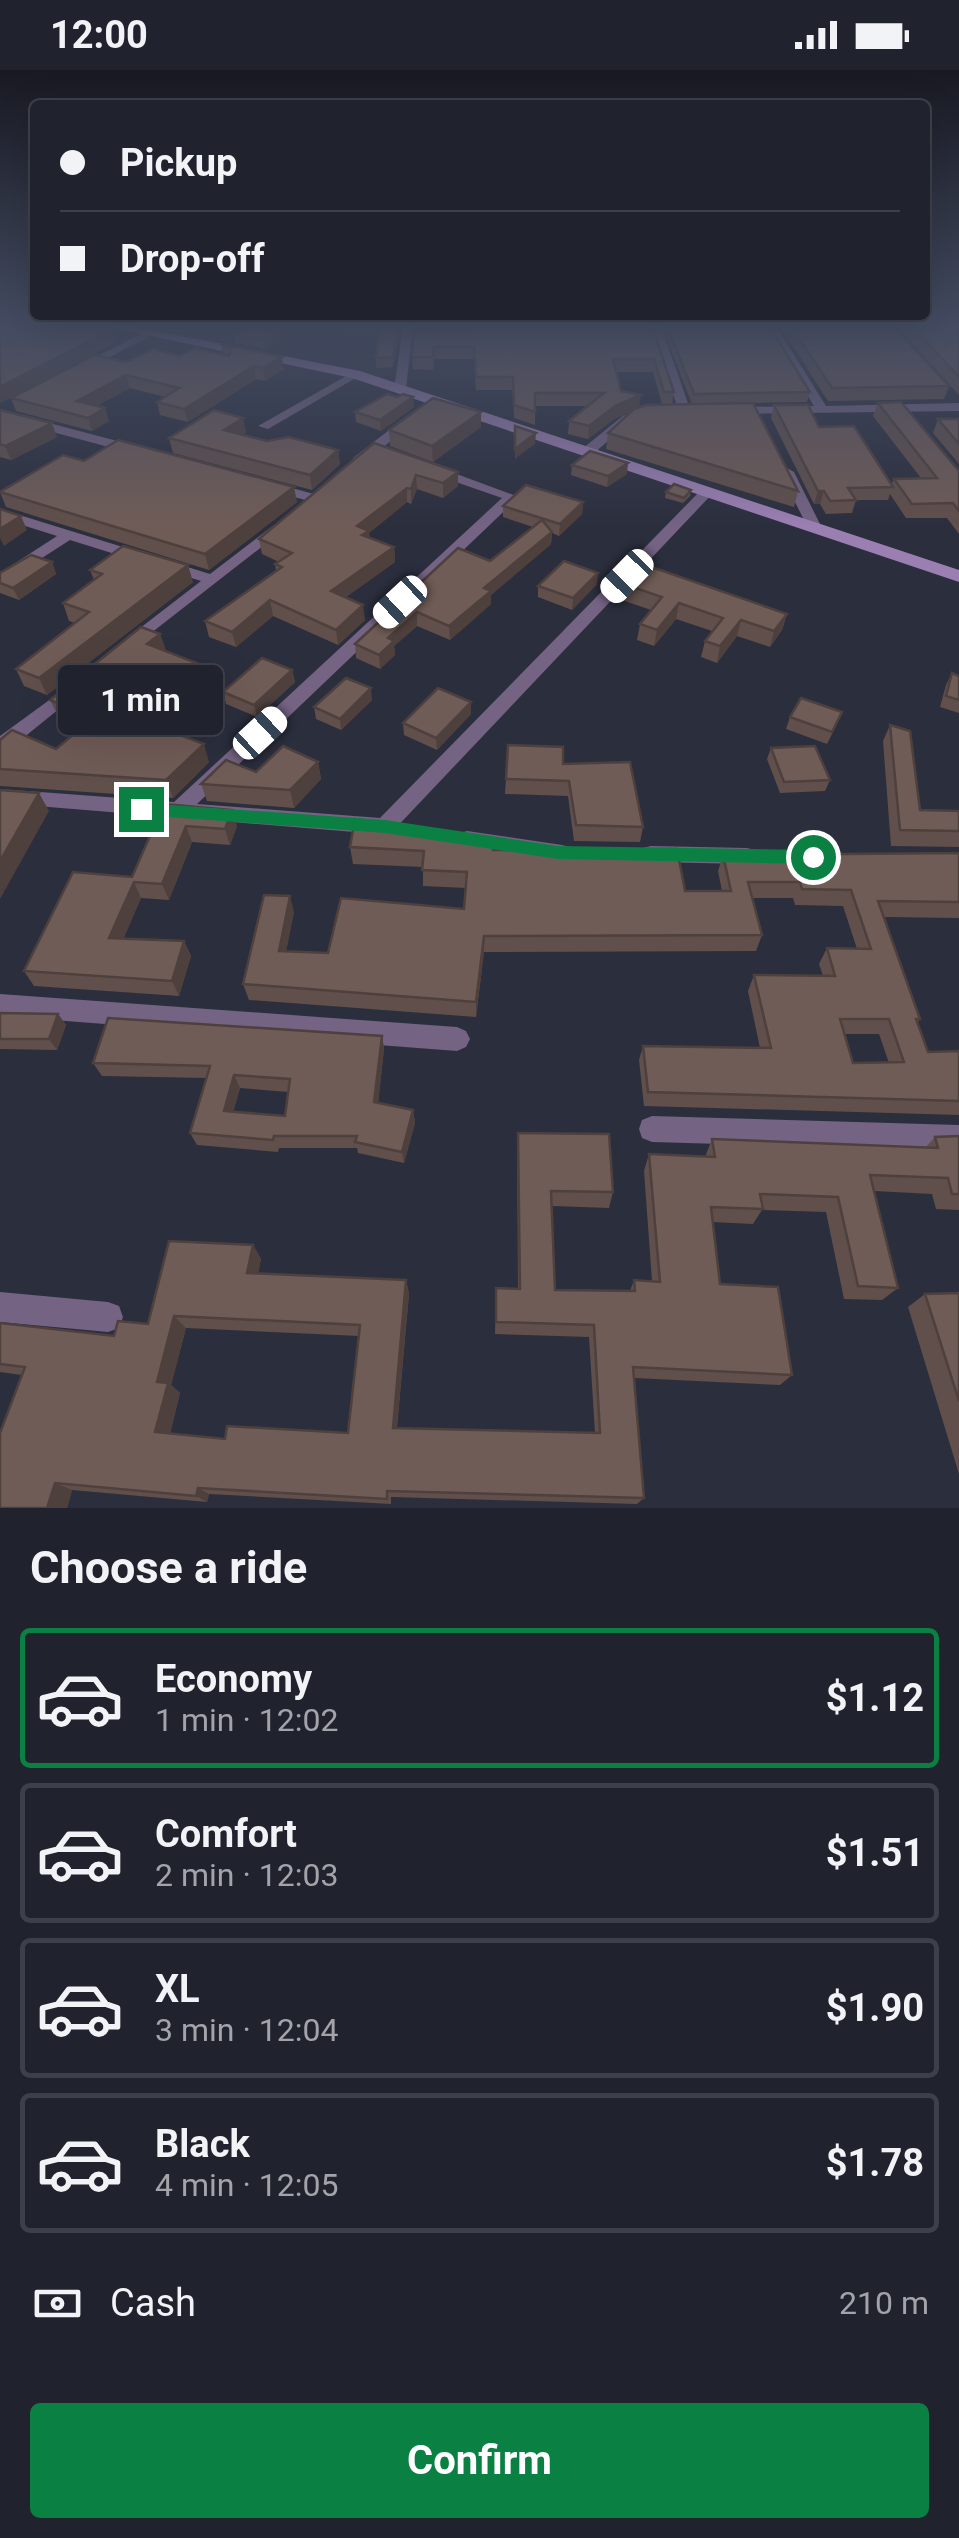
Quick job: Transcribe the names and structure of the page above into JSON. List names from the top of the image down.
{
  "page": {
    "status": "12:00",
    "banner": ["Pickup", "Drop-off"],
    "bubble": "1 min",
    "heading": "Choose a ride",
    "list": [
      {
        "name": "Economy",
        "note": "1 min · 12:02",
        "value": "$1.12"
      },
      {
        "name": "Comfort",
        "note": "2 min · 12:03",
        "value": "$1.51"
      },
      {
        "name": "XL",
        "note": "3 min · 12:04",
        "value": "$1.90"
      },
      {
        "name": "Black",
        "note": "4 min · 12:05",
        "value": "$1.78"
      }
    ],
    "pay": ["Cash", "210 m"],
    "buttons": "Confirm"
  }
}
